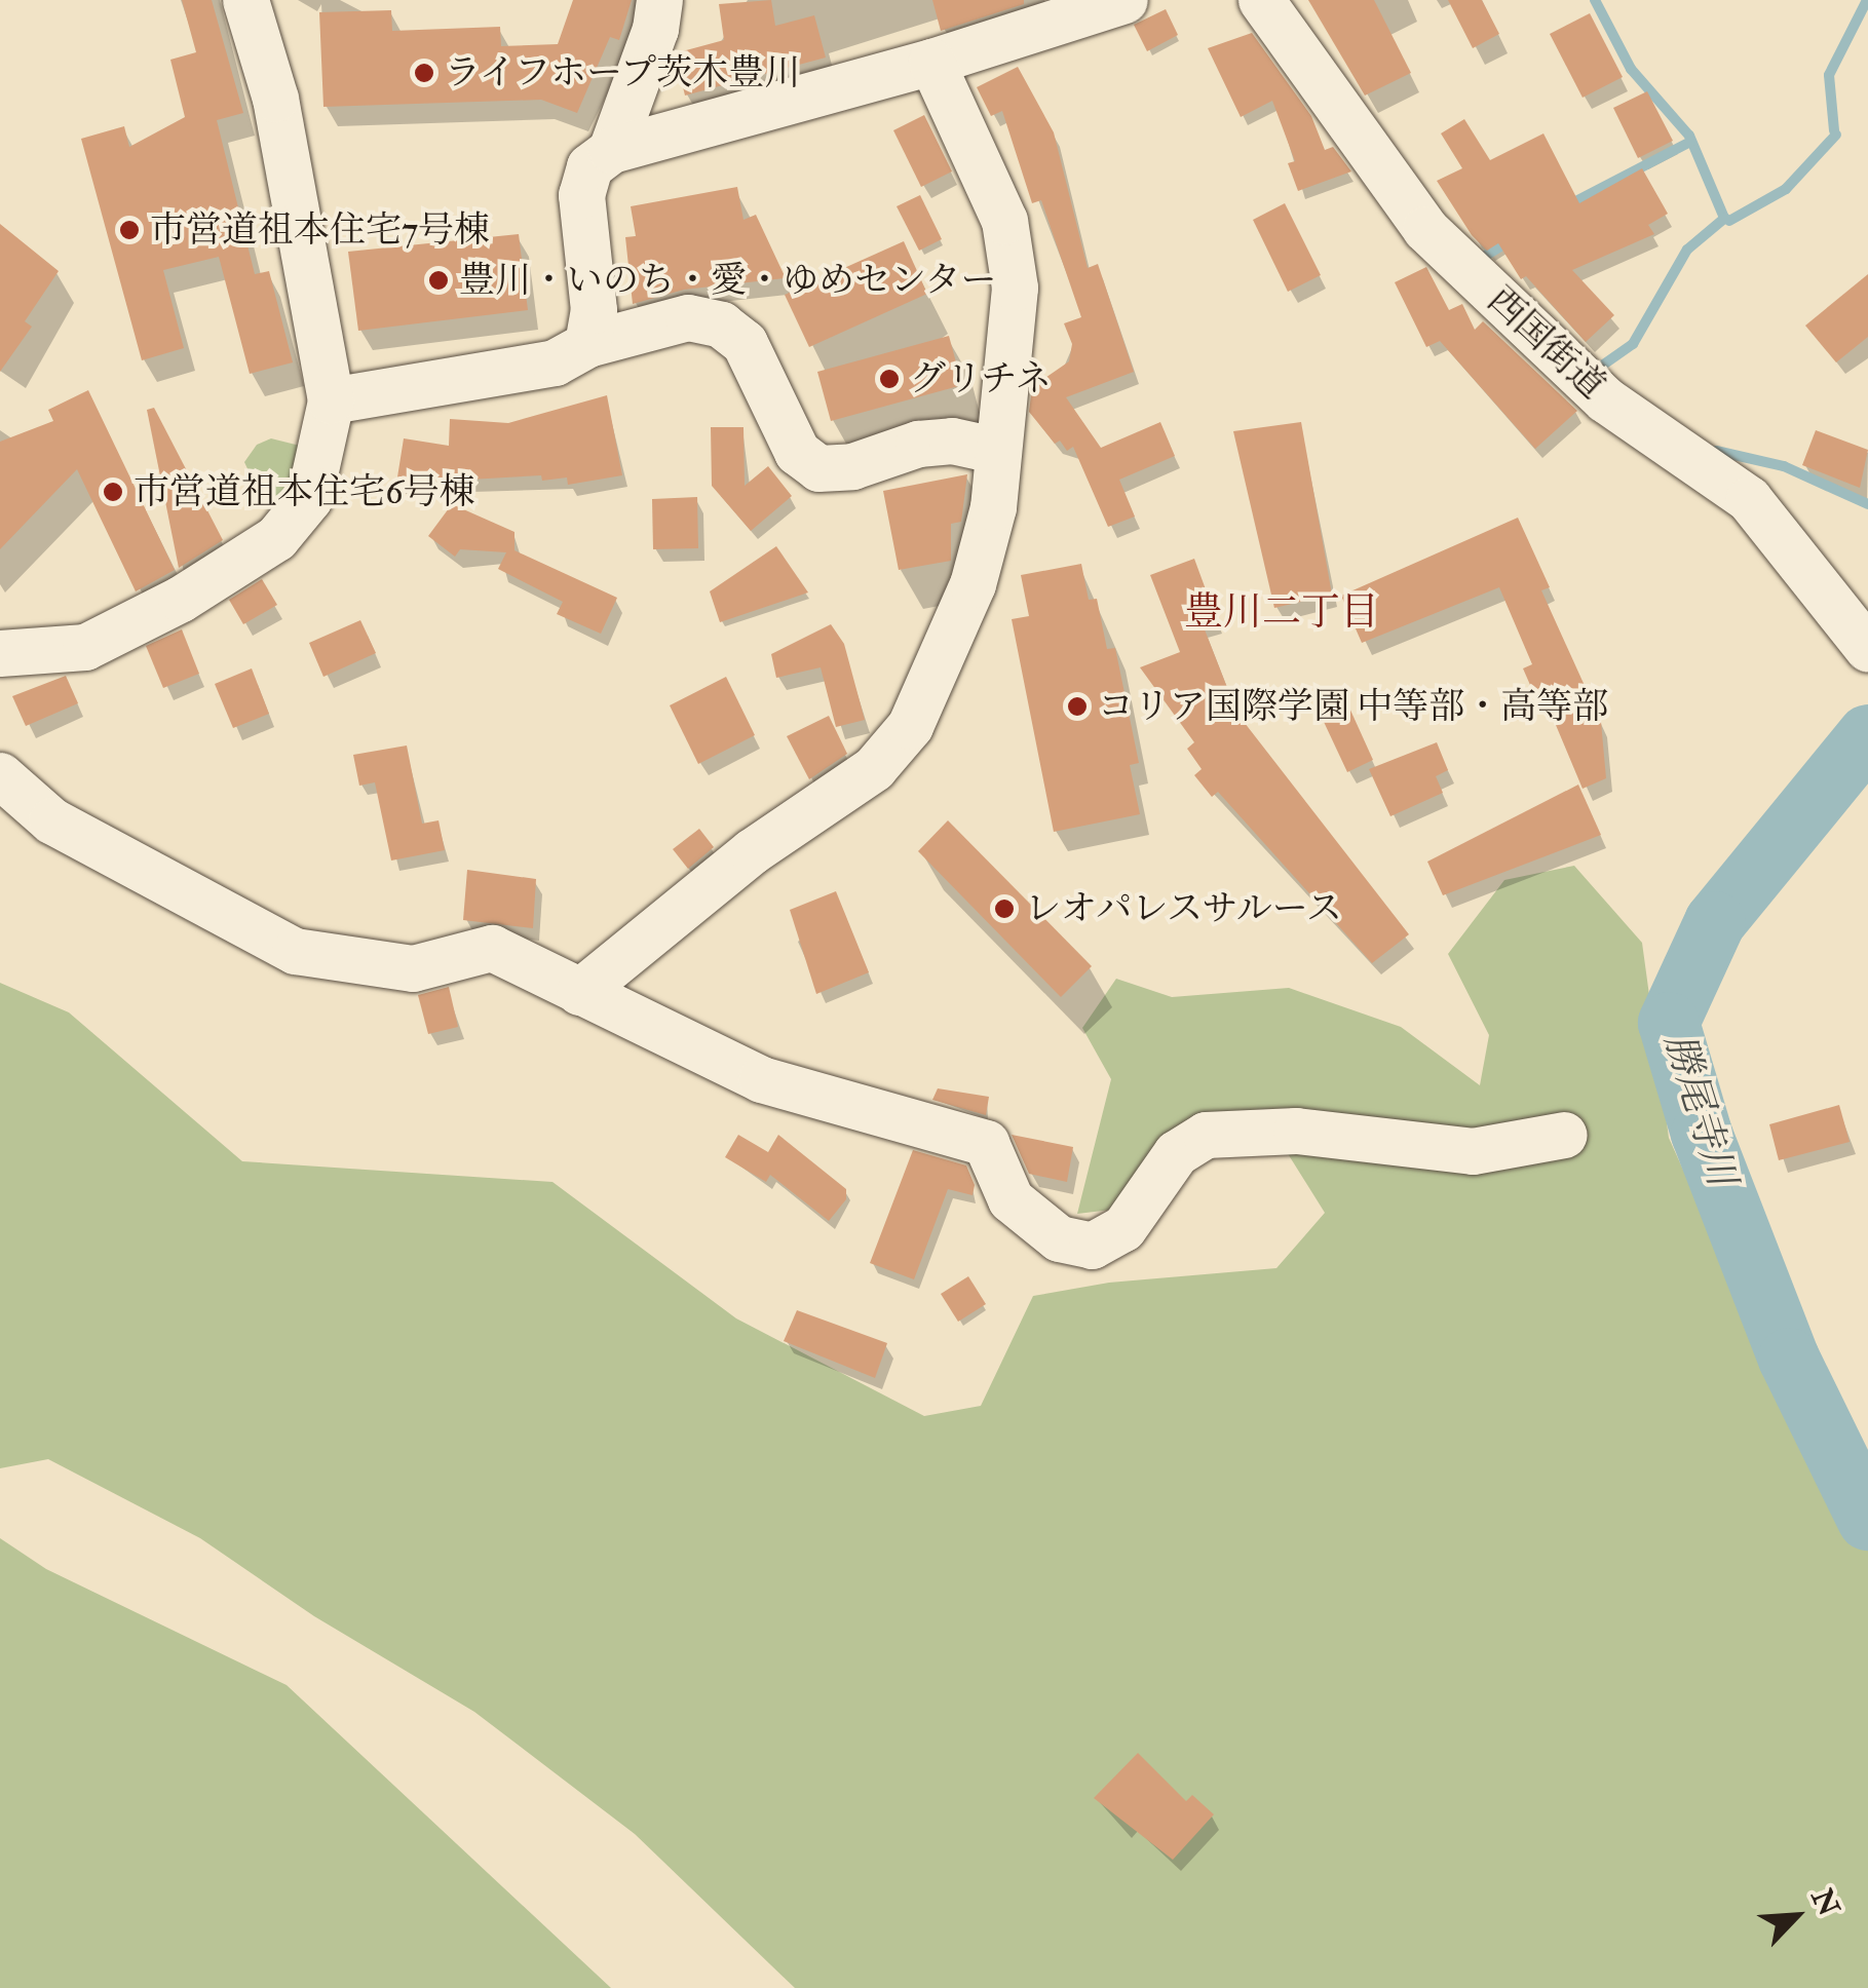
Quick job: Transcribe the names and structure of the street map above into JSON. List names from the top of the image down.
{
  "streets": {
    "street": ["西国街道"]
  },
  "districts": ["豊川二丁目"],
  "water": ["勝尾寺川"],
  "places": [
    "ライフホープ茨木豊川",
    "市営道祖本住宅7号棟",
    "豊川・いのち・愛・ゆめセンター",
    "グリチネ",
    "市営道祖本住宅6号棟",
    "コリア国際学園 中等部・高等部",
    "レオパレスサルース"
  ],
  "north": "top right"
}
